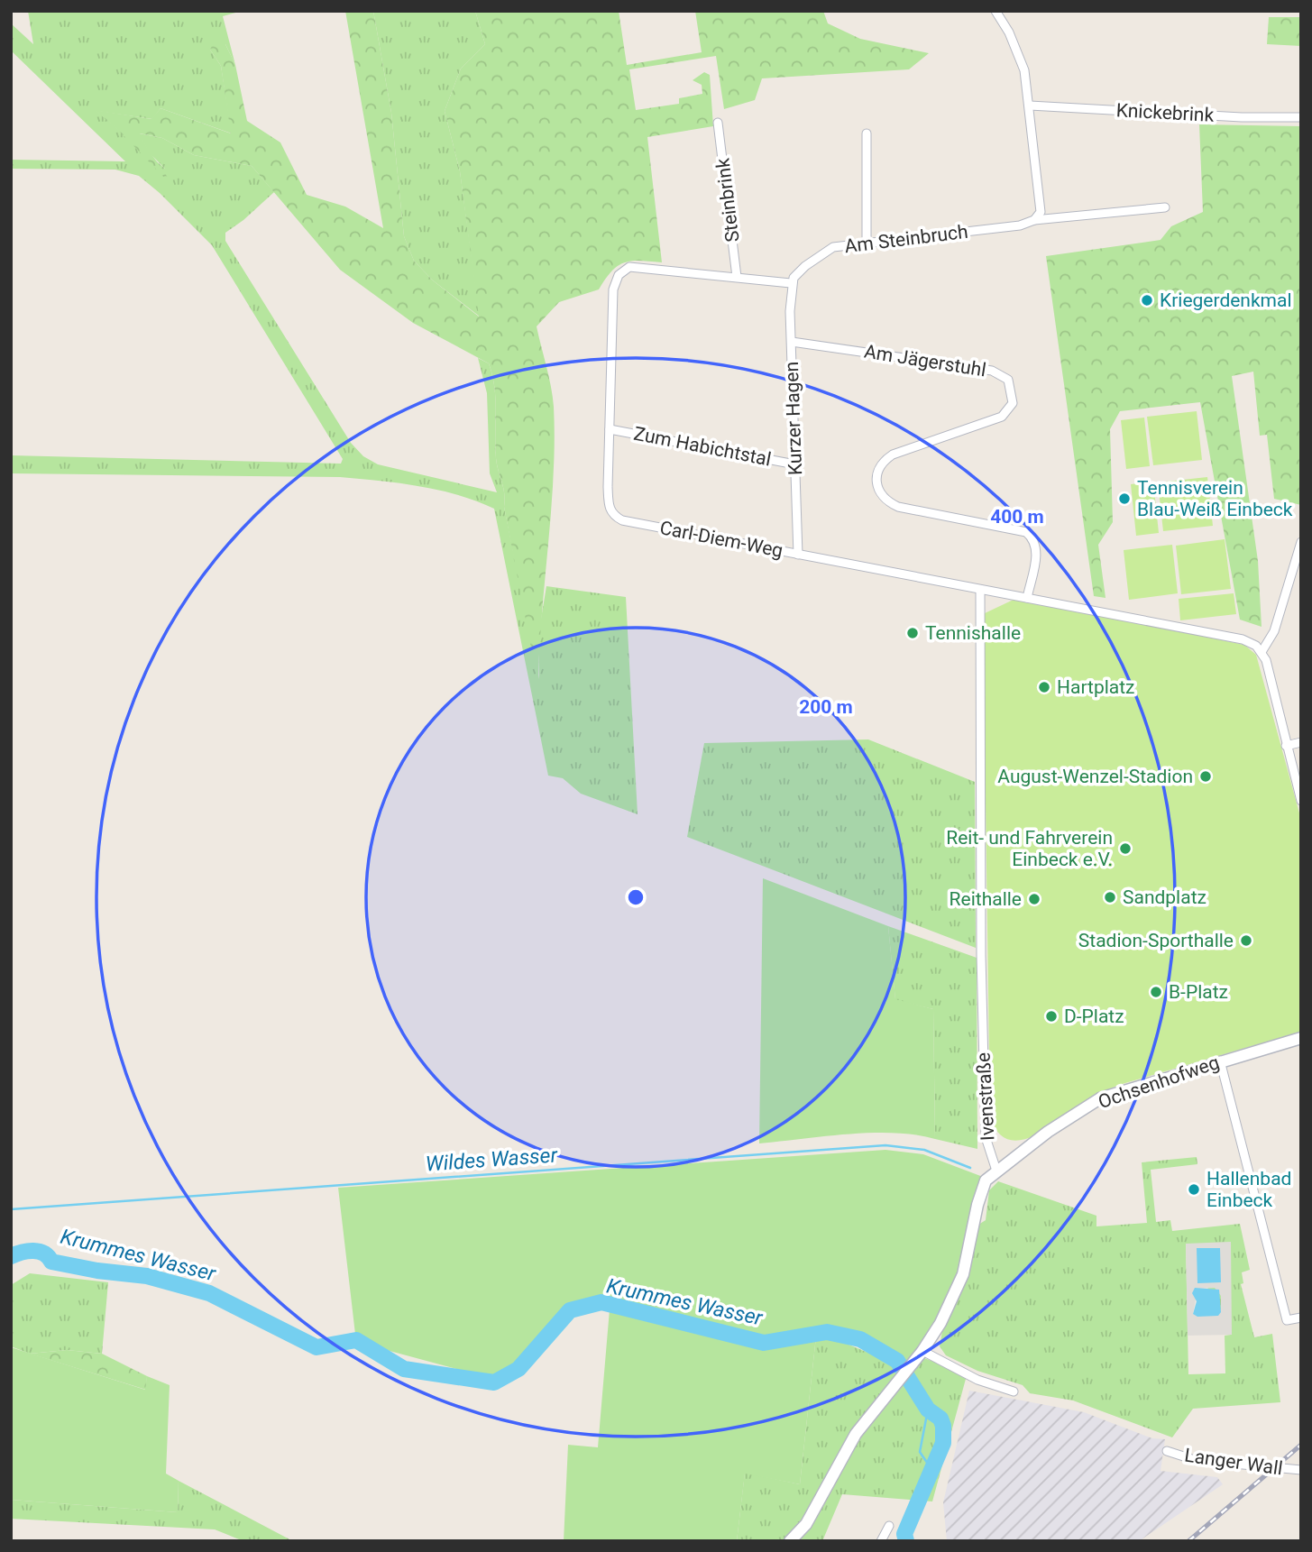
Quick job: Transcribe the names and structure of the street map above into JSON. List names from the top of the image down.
{
  "streets": {
    "street": [
      "Knickebrink",
      "Steinbrink",
      "Am Steinbruch",
      "Am Jägerstuhl",
      "Kurzer Hagen",
      "Zum Habichtstal",
      "Carl-Diem-Weg",
      "Ochsenhofweg",
      "Ivenstraße",
      "Langer Wall"
    ]
  },
  "crossings": [
    ["Steinbrink", "Carl-Diem-Weg"],
    ["Am Steinbruch", "Kurzer Hagen"],
    ["Am Steinbruch", "Carl-Diem-Weg"],
    ["Am Jägerstuhl", "Kurzer Hagen"],
    ["Am Jägerstuhl", "Carl-Diem-Weg"],
    ["Kurzer Hagen", "Zum Habichtstal"],
    ["Kurzer Hagen", "Carl-Diem-Weg"],
    ["Zum Habichtstal", "Carl-Diem-Weg"],
    ["Carl-Diem-Weg", "Ivenstraße"],
    ["Ochsenhofweg", "Ivenstraße"]
  ],
  "water": ["Wildes Wasser", "Krummes Wasser"],
  "places": [
    "Kriegerdenkmal",
    "Tennisverein Blau-Weiß Einbeck",
    "Tennishalle",
    "Hartplatz",
    "August-Wenzel-Stadion",
    "Reit- und Fahrverein Einbeck e.V.",
    "Sandplatz",
    "Reithalle",
    "Stadion-Sporthalle",
    "B-Platz",
    "D-Platz",
    "Hallenbad Einbeck"
  ],
  "rings": ["400 m", "200 m"]
}
